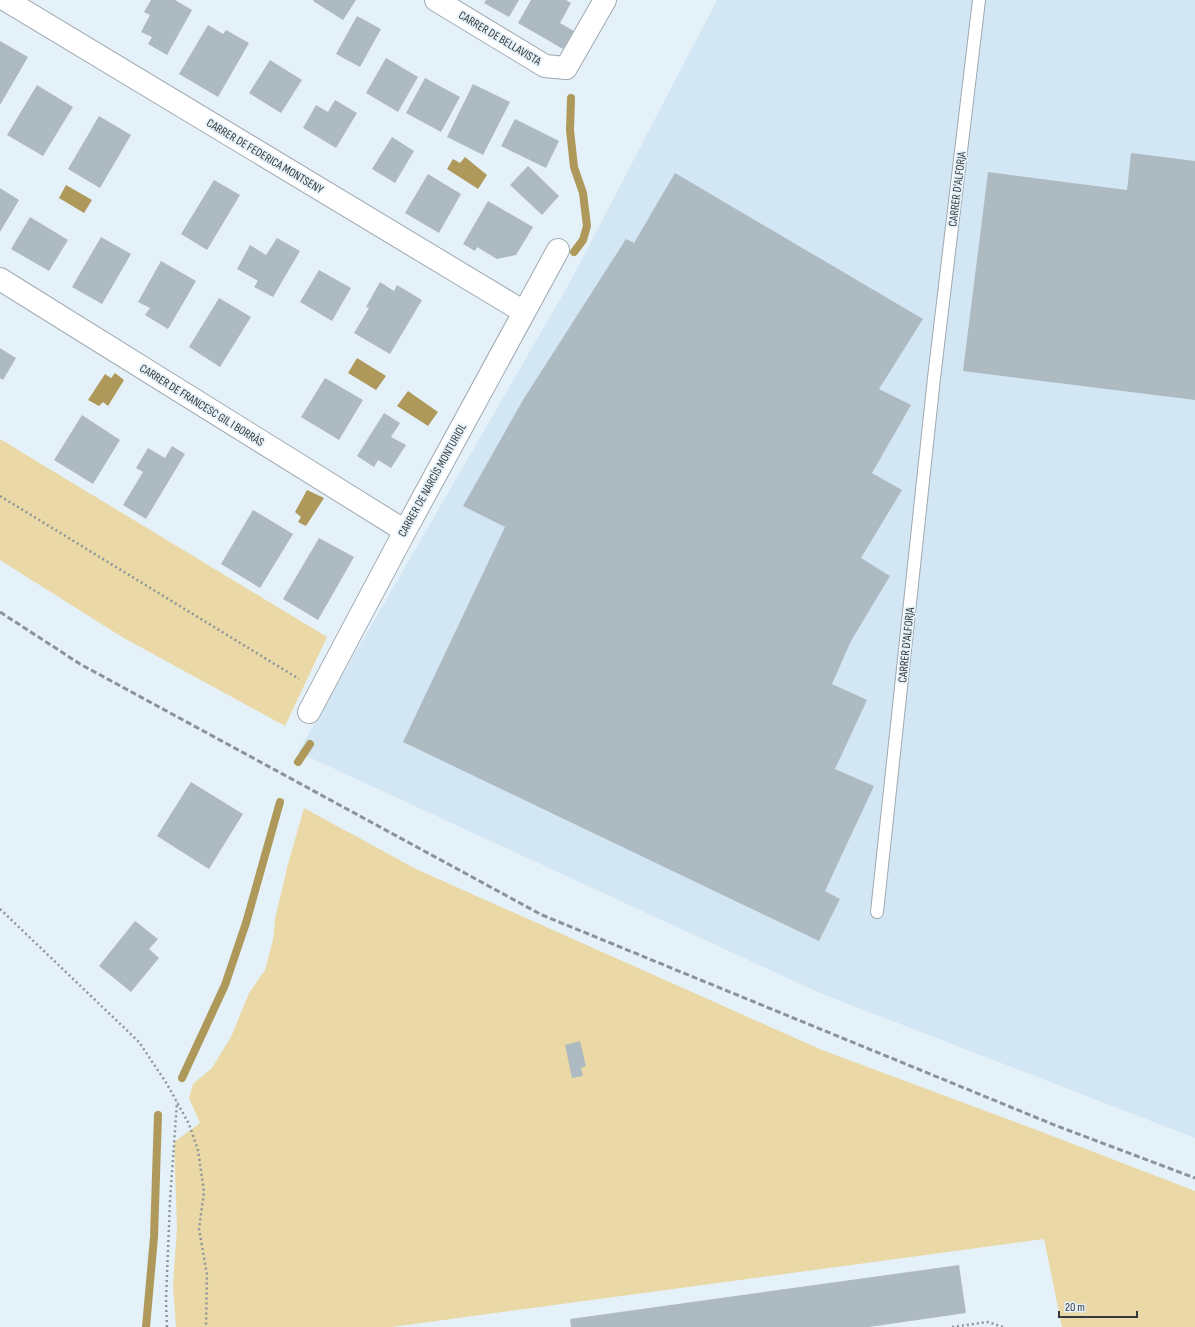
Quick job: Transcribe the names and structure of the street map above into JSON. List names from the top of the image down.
{
  "streets": {
    "street": [
      "CARRER DE BELLAVISTA",
      "CARRER DE FEDERICA MONTSENY",
      "CARRER DE FRANCESC GIL I BORRÀS",
      "CARRER DE NARCÍS MONTURIOL"
    ],
    "lane": ["CARRER D'ALFORJA"]
  },
  "crossings": [
    ["CARRER DE FEDERICA MONTSENY", "CARRER DE NARCÍS MONTURIOL"],
    ["CARRER DE FRANCESC GIL I BORRÀS", "CARRER DE NARCÍS MONTURIOL"]
  ],
  "scale_bar": "20 m"
}
